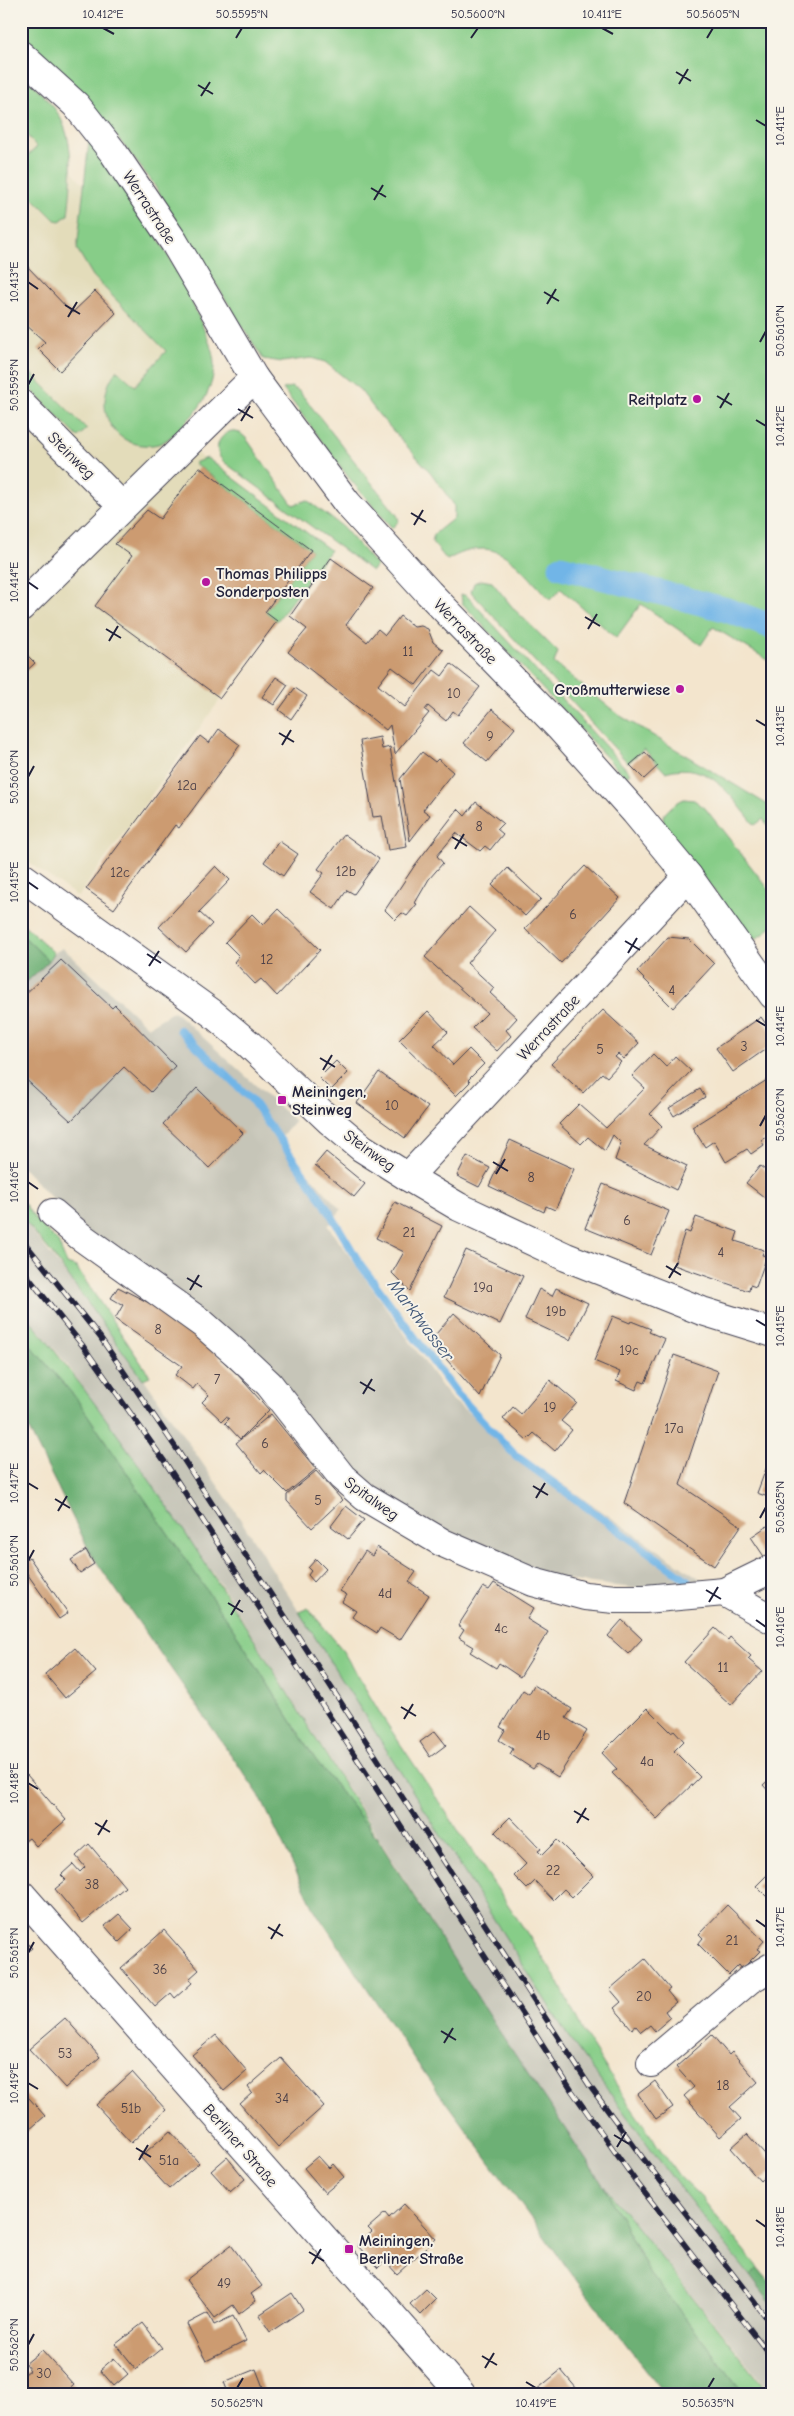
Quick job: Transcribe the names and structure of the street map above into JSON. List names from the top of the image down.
{
  "streets": {
    "street": [
      "Werrastraße",
      "Steinweg",
      "Spitalweg",
      "Berliner Straße"
    ]
  },
  "crossings": [
    ["Werrastraße", "Steinweg"]
  ],
  "water": ["Marktwasser"],
  "places": {
    "other": ["Reitplatz", "Thomas Philipps Sonderposten", "Großmutterwiese"],
    "transit": ["Meiningen, Steinweg", "Meiningen, Berliner Straße"]
  },
  "house_numbers": [
    "11",
    "10",
    "9",
    "12a",
    "8",
    "12b",
    "12c",
    "6",
    "12",
    "4",
    "3",
    "5",
    "10",
    "8",
    "6",
    "21",
    "4",
    "19a",
    "19b",
    "8",
    "19c",
    "7",
    "19",
    "17a",
    "6",
    "5",
    "4d",
    "4c",
    "11",
    "4b",
    "4a",
    "22",
    "38",
    "21",
    "36",
    "20",
    "53",
    "18",
    "34",
    "51b",
    "51a",
    "49",
    "30"
  ],
  "coordinates": [
    "10.412°E",
    "50.5595°N",
    "50.5600°N",
    "10.411°E",
    "50.5605°N",
    "10.413°E",
    "50.5610°N",
    "10.414°E",
    "10.415°E",
    "50.5620°N",
    "10.416°E",
    "10.417°E",
    "50.5625°N",
    "10.418°E",
    "50.5615°N",
    "10.419°E",
    "50.5635°N"
  ]
}
